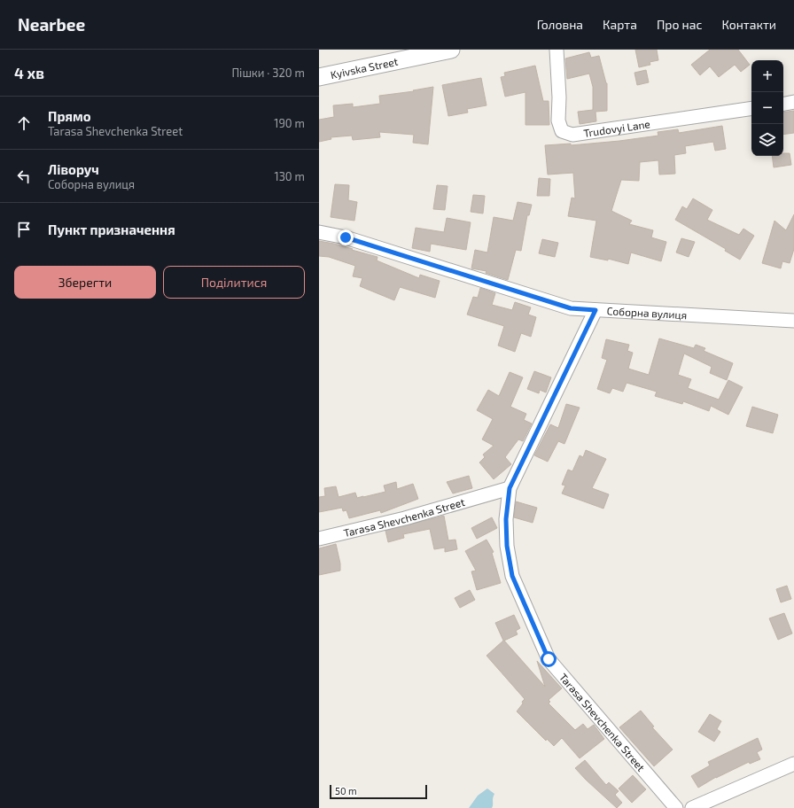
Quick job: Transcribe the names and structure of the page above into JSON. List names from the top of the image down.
{
  "streets": {
    "street": [
      "Kyivska Street",
      "Trudovyi Lane",
      "Соборна вулиця",
      "Tarasa Shevchenka Street"
    ]
  },
  "crossings": [
    ["Соборна вулиця", "Tarasa Shevchenka Street"]
  ],
  "scale_bar": "50 m",
  "page": {
    "header": "Nearbee",
    "nav": [
      "Головна",
      "Карта",
      "Про нас",
      "Контакти"
    ],
    "heading": ["4 хв", "Пішки · 320 m"],
    "map_buttons": ["+", "−"],
    "list": [
      ["Прямо", "Tarasa Shevchenka Street", "190 m"],
      ["Ліворуч", "Соборна вулиця", "130 m"],
      "Пункт призначення"
    ],
    "buttons": ["Зберегти", "Поділитися"],
    "scale": "50 m"
  }
}
